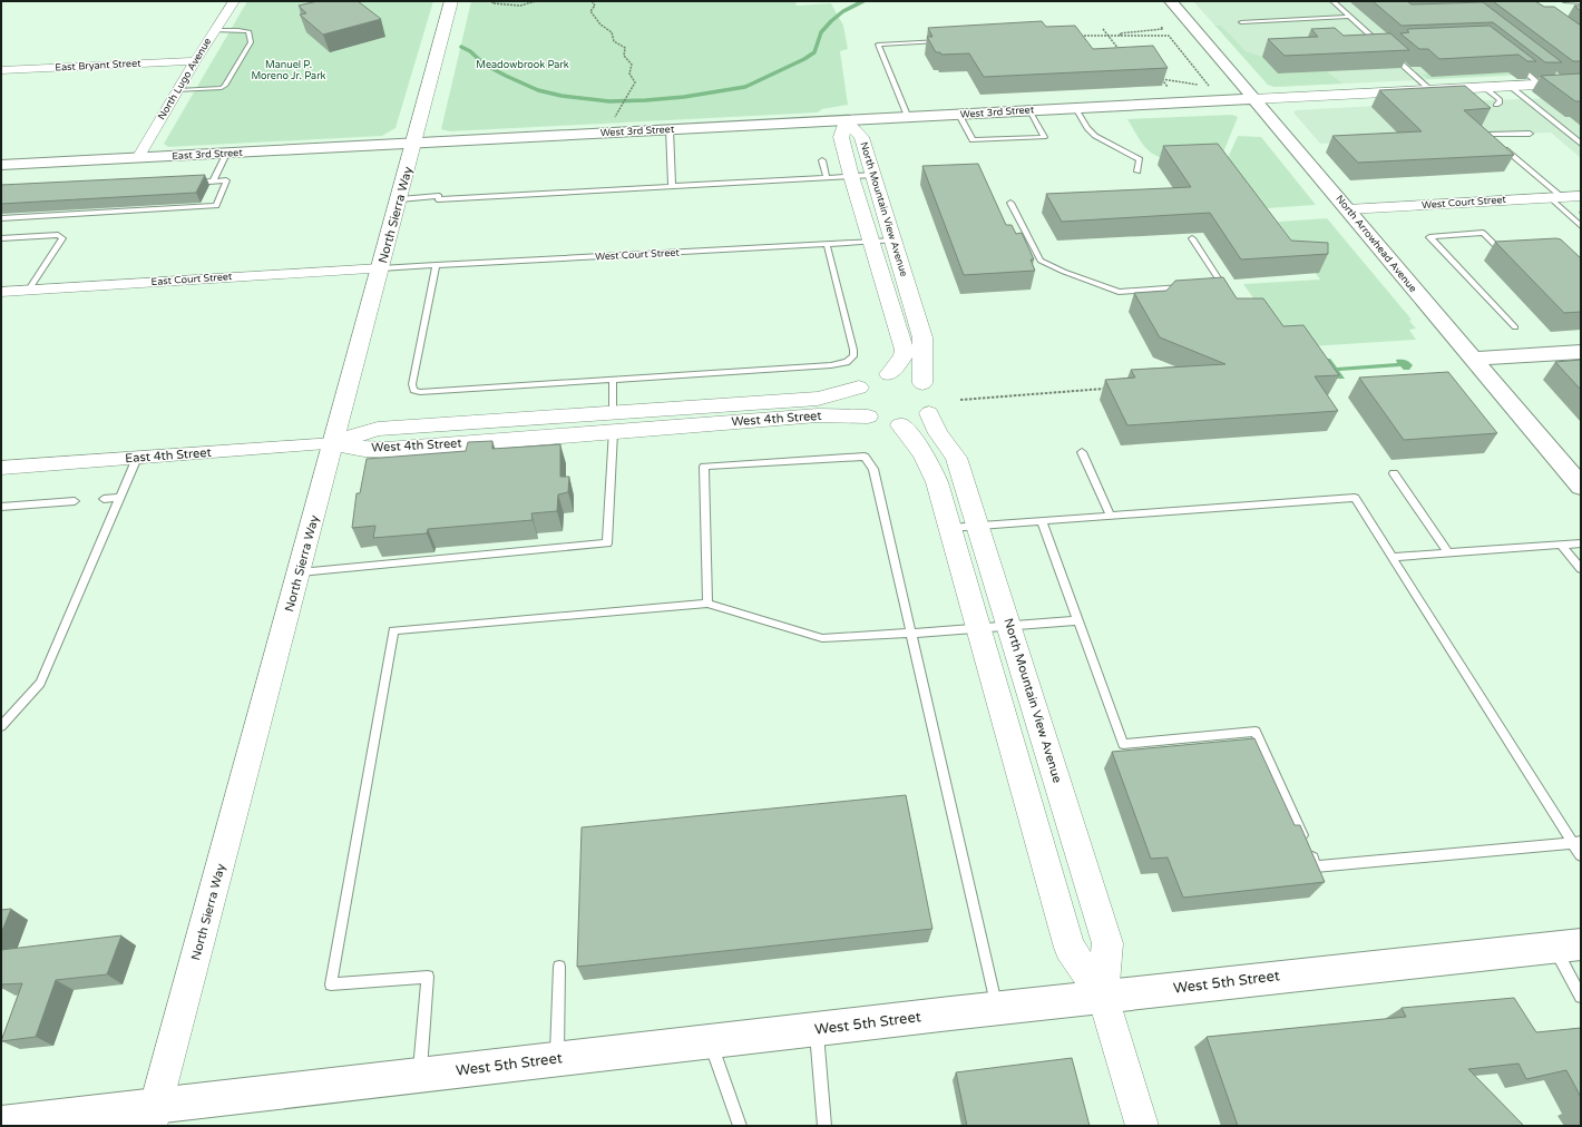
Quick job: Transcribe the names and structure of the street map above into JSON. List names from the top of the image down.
{
  "streets": {
    "main road": [
      "West 3rd Street",
      "East 3rd Street",
      "North Arrowhead Avenue",
      "West 5th Street"
    ],
    "street": [
      "East Bryant Street",
      "North Lugo Avenue",
      "West Court Street",
      "North Mountain View Avenue",
      "North Sierra Way",
      "East Court Street",
      "West 4th Street",
      "East 4th Street"
    ]
  },
  "crossings": [
    ["East Bryant Street", "North Lugo Avenue"],
    ["North Lugo Avenue", "East 3rd Street"],
    ["West 3rd Street", "East 3rd Street"],
    ["West 3rd Street", "North Mountain View Avenue"],
    ["West 3rd Street", "North Sierra Way"],
    ["West 3rd Street", "North Arrowhead Avenue"],
    ["East 3rd Street", "North Sierra Way"],
    ["West Court Street", "North Mountain View Avenue"],
    ["West Court Street", "North Sierra Way"],
    ["West Court Street", "North Arrowhead Avenue"],
    ["West Court Street", "East Court Street"],
    ["North Mountain View Avenue", "West 4th Street"],
    ["North Mountain View Avenue", "West 5th Street"],
    ["North Sierra Way", "East Court Street"],
    ["North Sierra Way", "West 4th Street"],
    ["North Sierra Way", "East 4th Street"],
    ["North Sierra Way", "West 5th Street"],
    ["West 4th Street", "East 4th Street"]
  ],
  "parks": ["Manuel P. Moreno Jr. Park", "Meadowbrook Park"]
}
